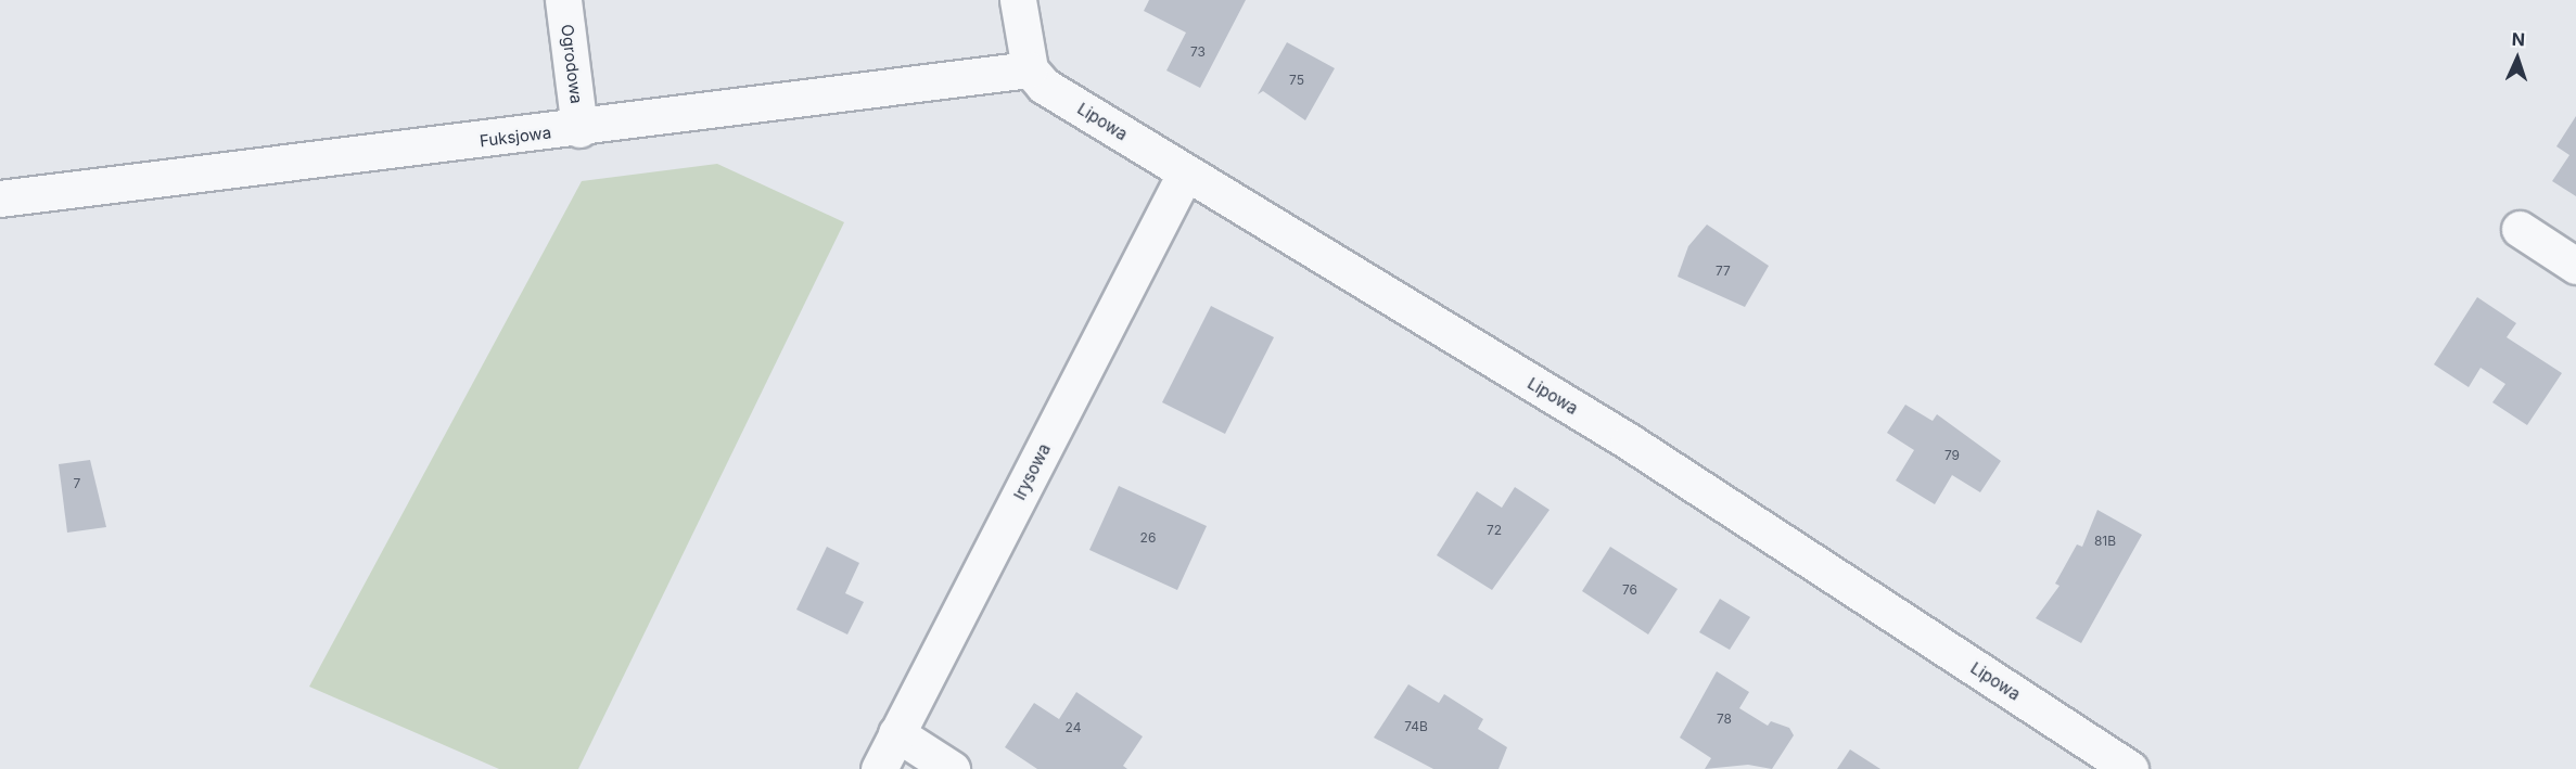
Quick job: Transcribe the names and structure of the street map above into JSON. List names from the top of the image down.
{
  "streets": {
    "street": [
      "Ogrodowa",
      "Lipowa",
      "Fuksjowa",
      "Irysowa"
    ]
  },
  "crossings": [
    ["Ogrodowa", "Fuksjowa"],
    ["Lipowa", "Fuksjowa"],
    ["Lipowa", "Irysowa"]
  ],
  "house_numbers": [
    "73",
    "75",
    "77",
    "79",
    "7",
    "72",
    "26",
    "81B",
    "76",
    "78",
    "74B",
    "24"
  ],
  "north": "top"
}
